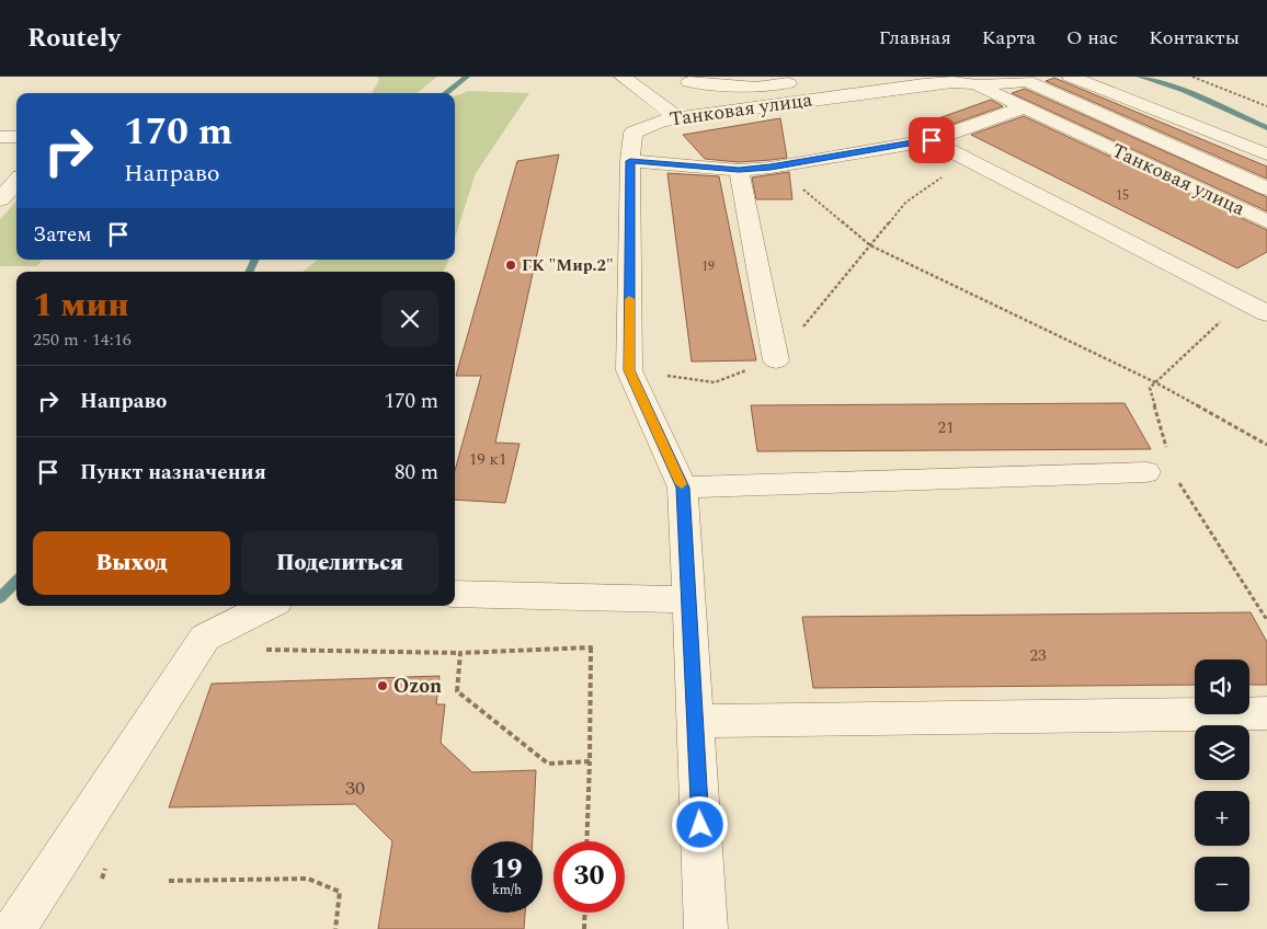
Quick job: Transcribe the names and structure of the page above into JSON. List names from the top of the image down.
{
  "streets": {
    "street": ["Танковая улица"]
  },
  "places": ["ГК \"Мир.2\"", "Ozon"],
  "house_numbers": [
    "15",
    "19",
    "21",
    "19 к1",
    "23",
    "30"
  ],
  "page": {
    "header": "Routely",
    "nav": [
      "Главная",
      "Карта",
      "О нас",
      "Контакты"
    ],
    "turn": ["170 m", "Направо"],
    "then": "Затем",
    "heading": ["1 мин", "250 m · 14:16"],
    "list": [
      {
        "name": "Направо",
        "value": "170 m"
      },
      {
        "name": "Пункт назначения",
        "value": "80 m"
      }
    ],
    "buttons": ["Выход", "Поделиться"],
    "map_buttons": ["+", "−"],
    "speed": "19 km/h",
    "limit": "30"
  }
}
